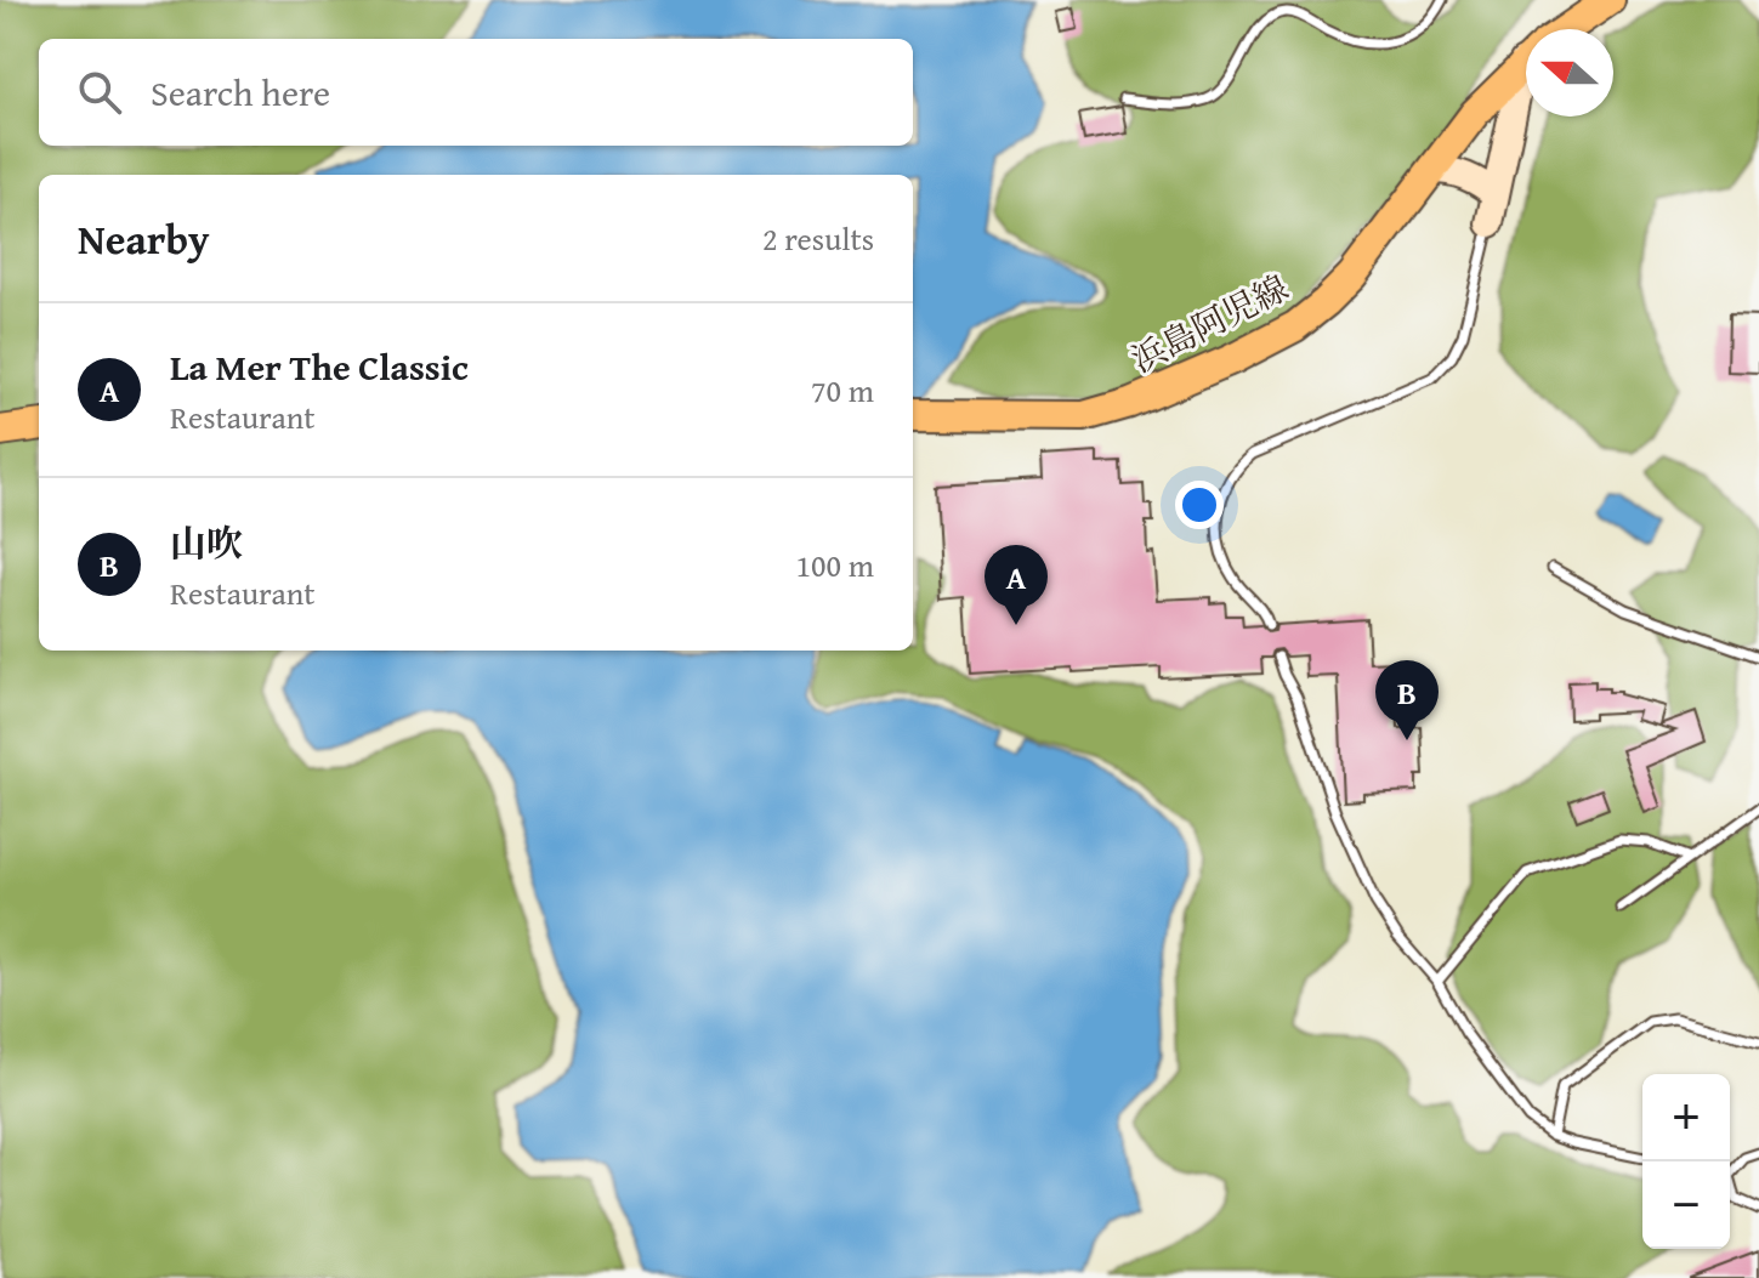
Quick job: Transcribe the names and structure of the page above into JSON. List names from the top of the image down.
{
  "streets": {
    "main road": ["浜島阿児線"]
  },
  "north": "left",
  "page": {
    "search": "Search here",
    "heading": ["Nearby", "2 results"],
    "list": [
      {
        "mark": "A",
        "name": "La Mer The Classic",
        "note": "Restaurant",
        "value": "70 m"
      },
      {
        "mark": "B",
        "name": "山吹",
        "note": "Restaurant",
        "value": "100 m"
      }
    ],
    "pins": ["A", "B"],
    "map_buttons": ["+", "−"]
  }
}
